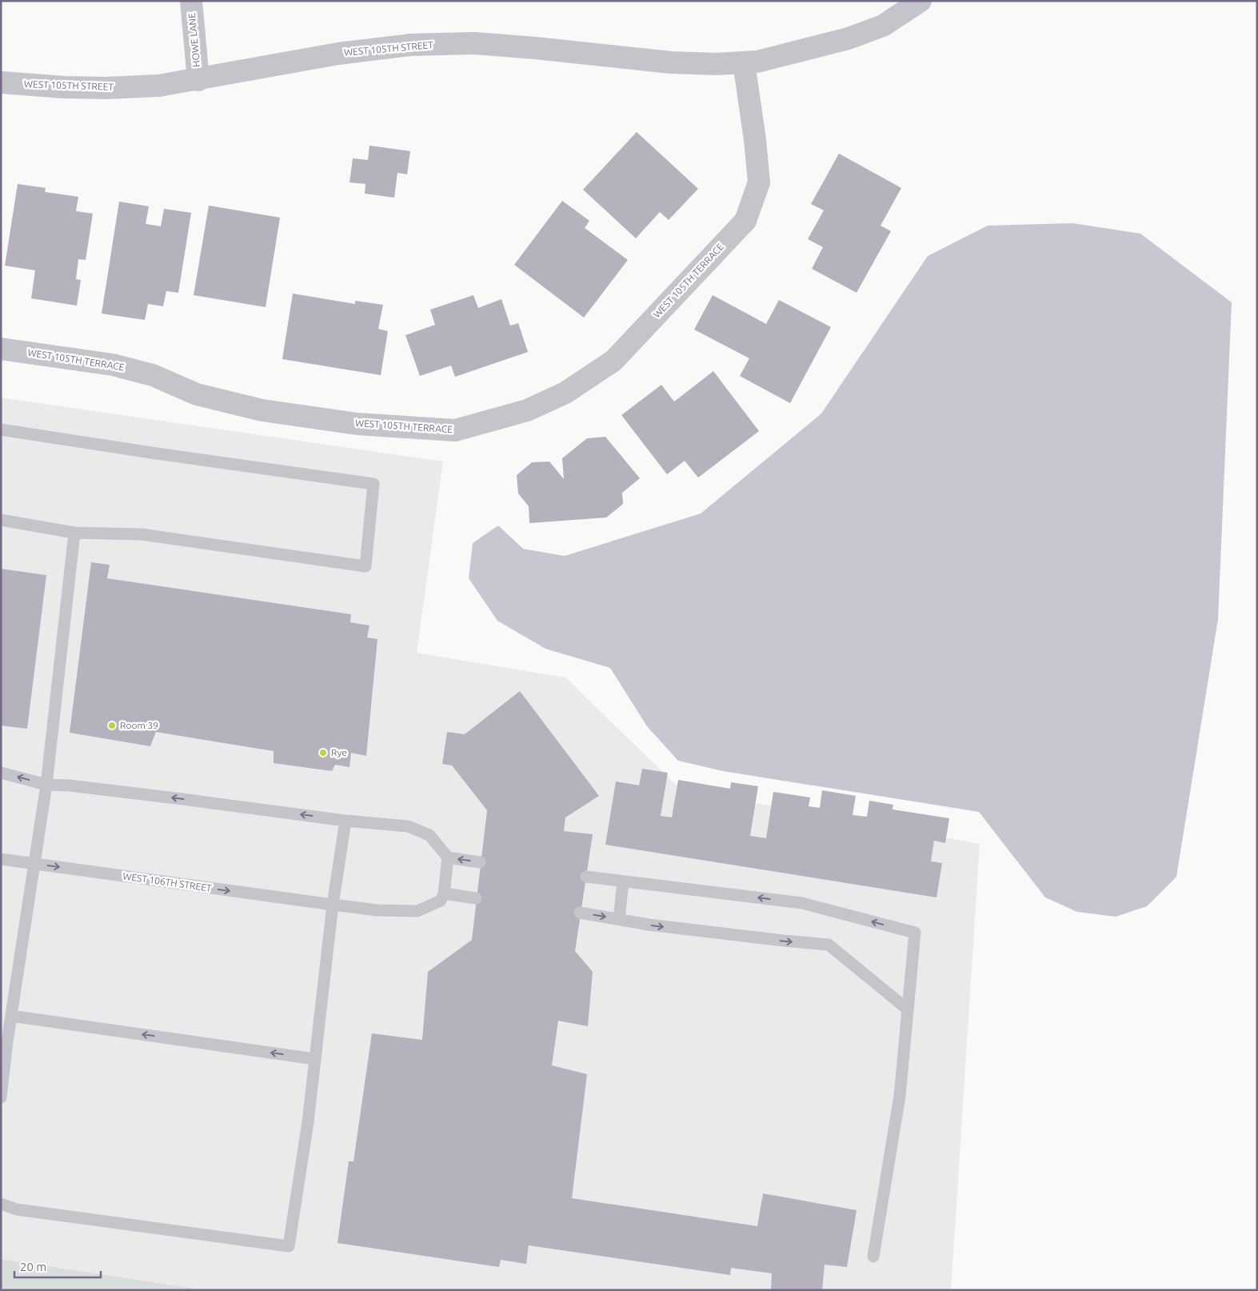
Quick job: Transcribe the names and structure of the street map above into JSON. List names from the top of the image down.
{
  "streets": {
    "street": ["HOWE LANE", "WEST 105TH STREET", "WEST 105TH TERRACE"],
    "lane": ["WEST 106TH STREET"]
  },
  "crossings": [
    ["HOWE LANE", "WEST 105TH STREET"],
    ["WEST 105TH STREET", "WEST 105TH TERRACE"]
  ],
  "places": ["Room 39", "Rye"],
  "scale_bar": "20 m"
}
